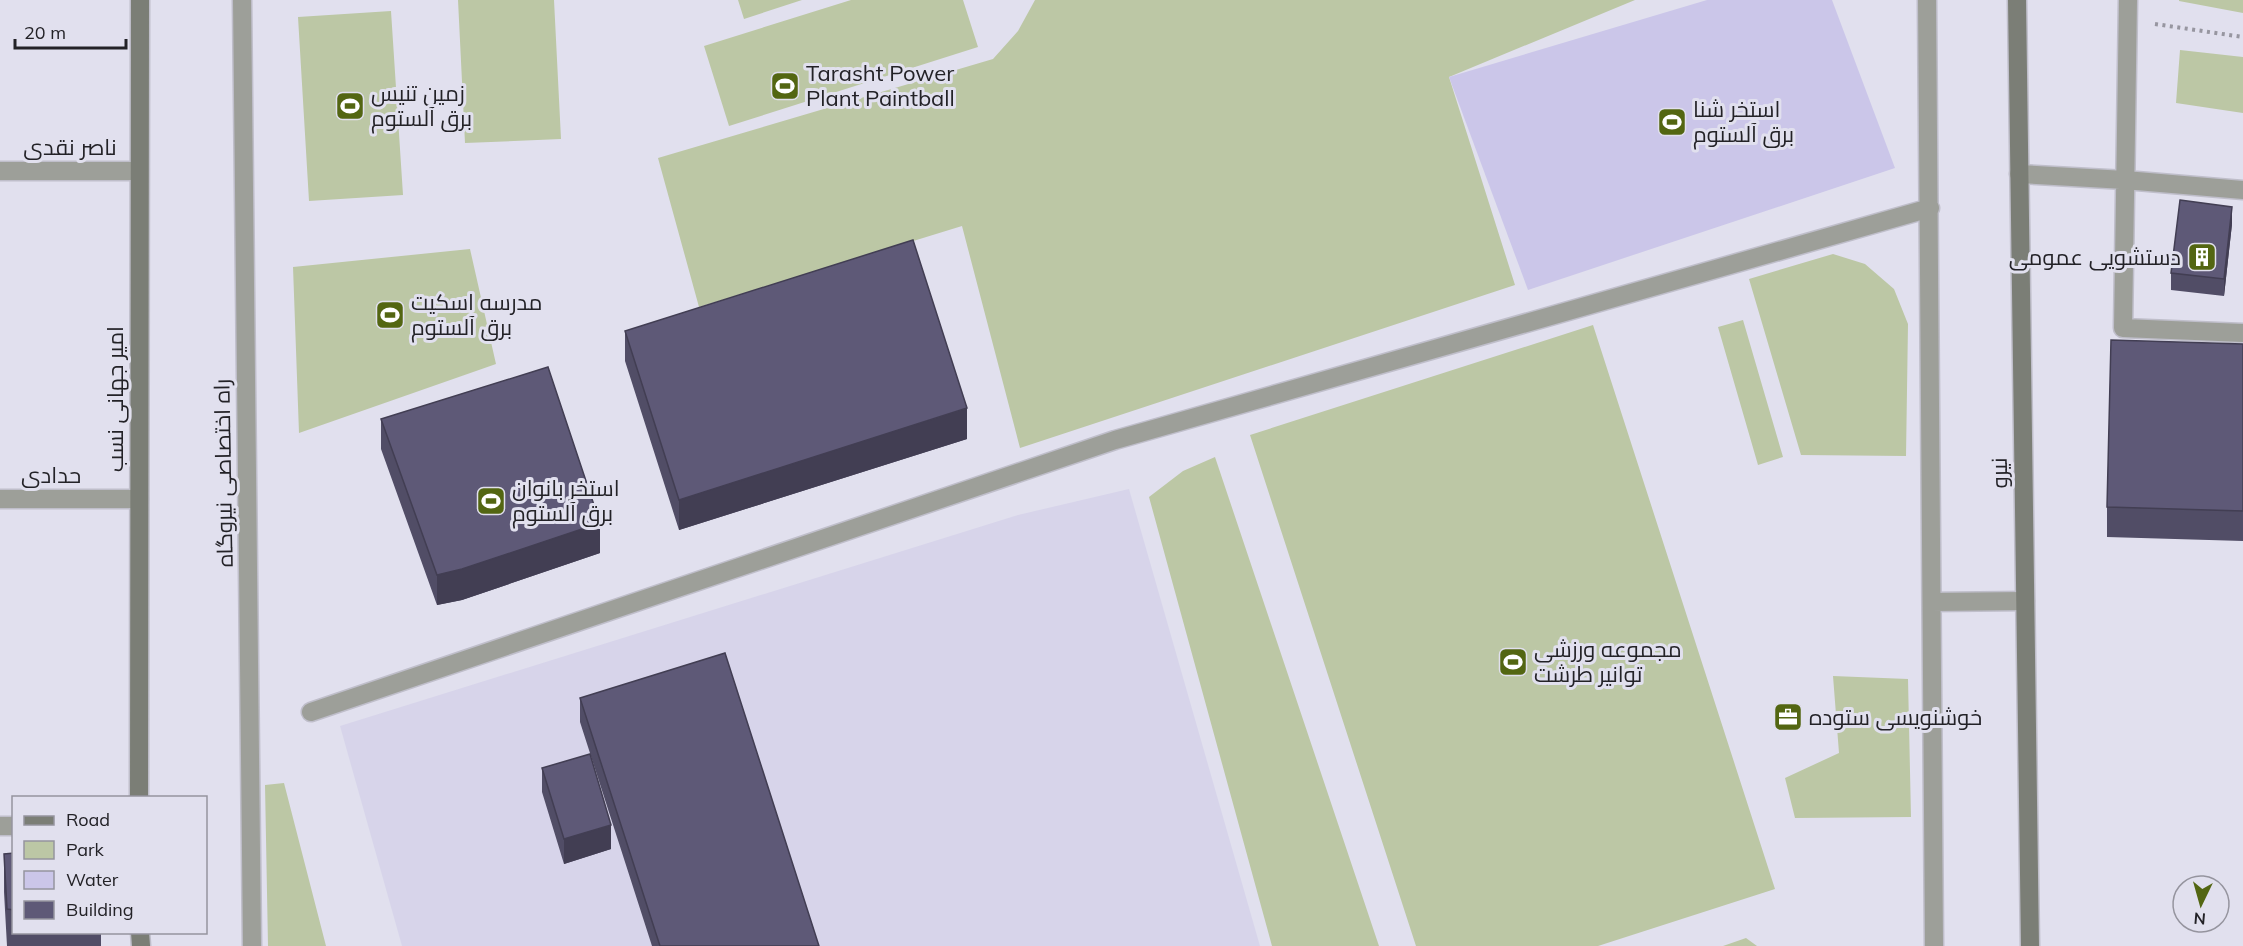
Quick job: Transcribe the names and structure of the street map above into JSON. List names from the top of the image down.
{
  "streets": {
    "street": [
      "ناصر نقدی",
      "امیر جهانی نسب",
      "راه اختصاصی نیروگاه",
      "نیرو",
      "حدادی"
    ]
  },
  "crossings": [
    ["ناصر نقدی", "امیر جهانی نسب"],
    ["امیر جهانی نسب", "حدادی"]
  ],
  "places": {
    "sports": [
      "Tarasht Power Plant Paintball",
      "زمین تنیس برق آلستوم",
      "استخر شنا برق آلستوم",
      "مدرسه اسکیت برق آلستوم",
      "استخر بانوان برق آلستوم",
      "مجموعه ورزشی توانیر طرشت"
    ],
    "building": ["دستشویی عمومی"],
    "office": ["خوشنویسی ستوده"]
  },
  "legend": [
    "Road",
    "Park",
    "Water",
    "Building"
  ],
  "scale_bar": "20 m",
  "north": "bottom"
}
